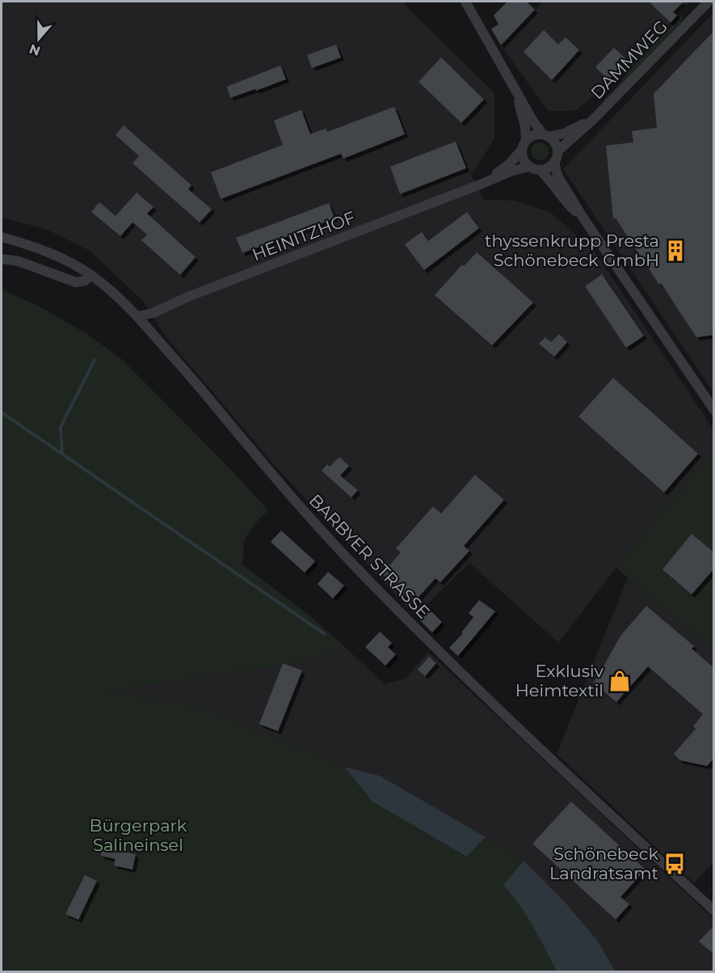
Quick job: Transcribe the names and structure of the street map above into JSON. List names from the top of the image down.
{
  "streets": {
    "street": ["DAMMWEG", "HEINITZHOF", "BARBYER STRASSE"]
  },
  "crossings": [
    ["DAMMWEG", "HEINITZHOF"],
    ["HEINITZHOF", "BARBYER STRASSE"]
  ],
  "parks": ["Bürgerpark Salineinsel"],
  "places": {
    "building": ["thyssenkrupp Presta Schönebeck GmbH"],
    "shop": ["Exklusiv Heimtextil"],
    "bus stop": ["Schönebeck Landratsamt"]
  },
  "north": "bottom"
}
